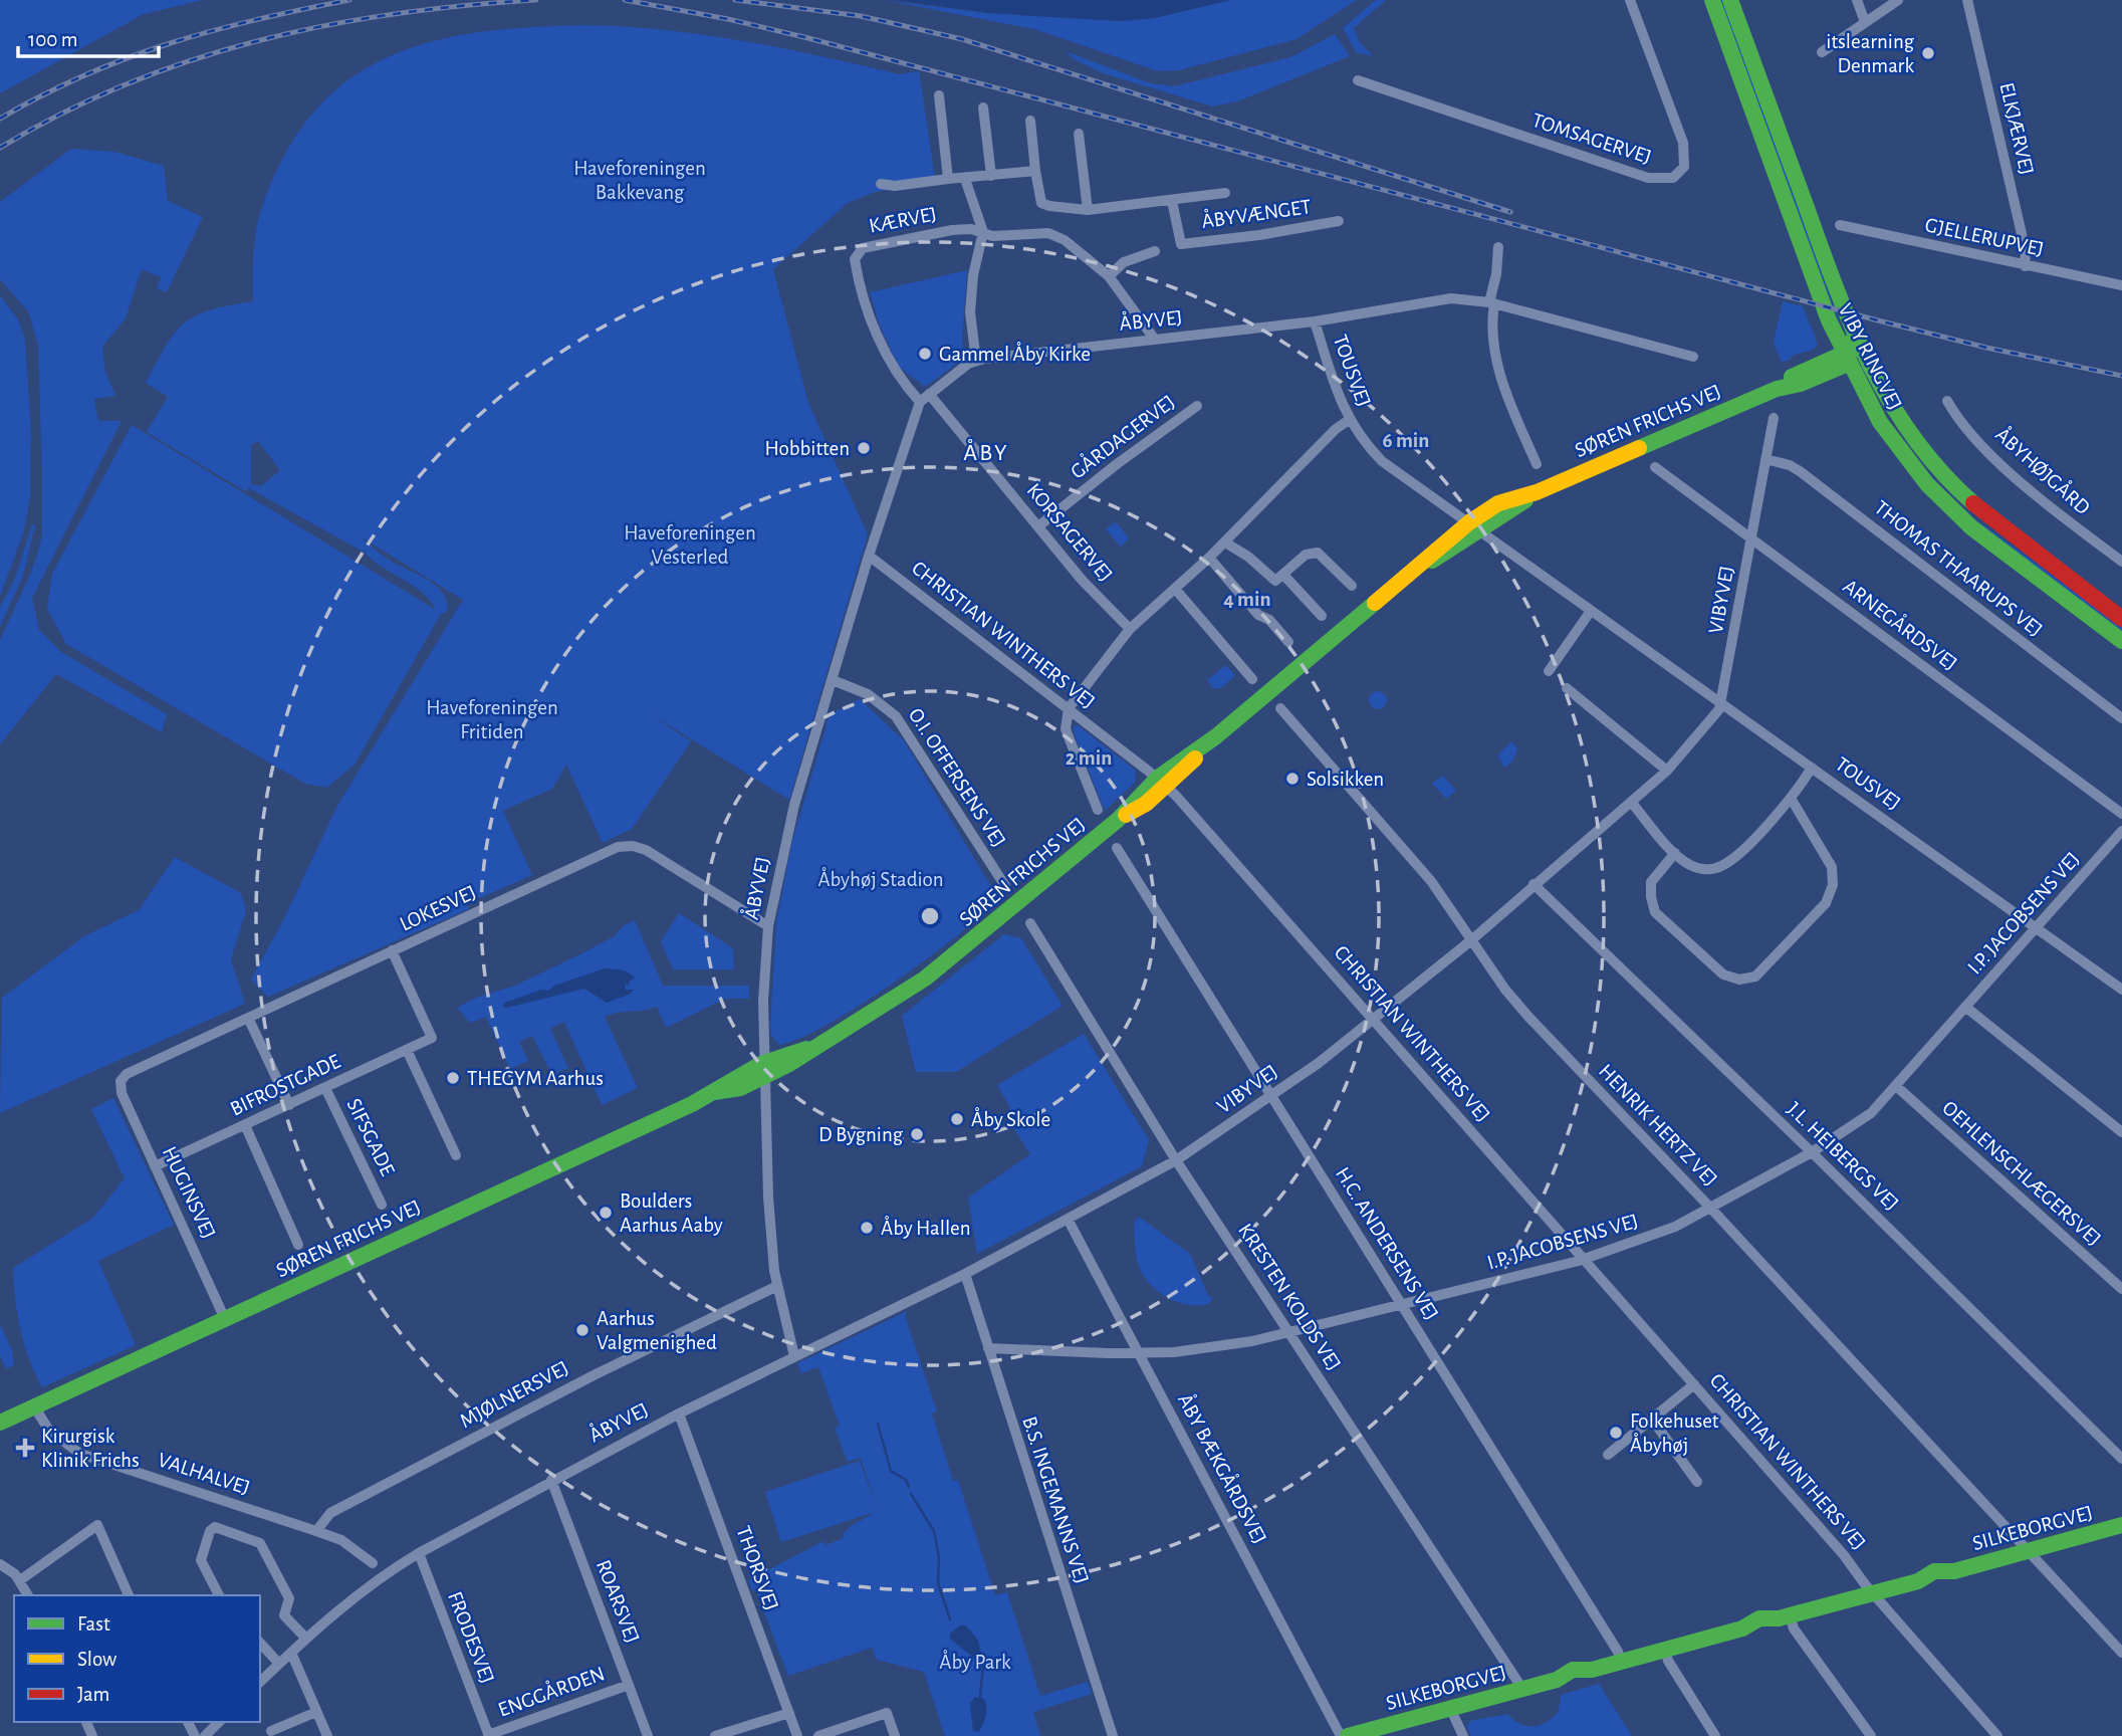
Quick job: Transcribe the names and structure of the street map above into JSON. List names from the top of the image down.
{
  "streets": {
    "street": [
      "ELKJÆRVEJ",
      "TOMSAGERVEJ",
      "ÅBYVÆNGET",
      "KÆRVEJ",
      "GJELLERUPVEJ",
      "ÅBYVEJ",
      "VIBY RINGVEJ",
      "TOUSVEJ",
      "SØREN FRICHS VEJ",
      "GÅRDAGERVEJ",
      "ÅBYHØJGÅRD",
      "KORSAGERVEJ",
      "THOMAS THAARUPS VEJ",
      "VIBYVEJ",
      "ARNEGÅRDSVEJ",
      "CHRISTIAN WINTHERS VEJ",
      "O.I. OFFERSENS VEJ",
      "LOKESVEJ",
      "I.P. JACOBSENS VEJ",
      "BIFROSTGADE",
      "HENRIK HERTZ VEJ",
      "SIFSGADE",
      "J.L. HEIBERGS VEJ",
      "OEHLENSCHLÆGERSVEJ",
      "HUGINSVEJ",
      "H.C. ANDERSENS VEJ",
      "KRESTEN KOLDS VEJ",
      "MJØLNERSVEJ",
      "ÅBY BÆKGÅRDSVEJ",
      "VALHALVEJ",
      "B.S. INGEMANNS VEJ",
      "SILKEBORGVEJ",
      "THORSVEJ",
      "ROARSVEJ",
      "FRODESVEJ",
      "ENGGÅRDEN"
    ]
  },
  "crossings": [
    ["ELKJÆRVEJ", "GJELLERUPVEJ"],
    ["KÆRVEJ", "ÅBYVEJ"],
    ["KÆRVEJ", "KORSAGERVEJ"],
    ["ÅBYVEJ", "TOUSVEJ"],
    ["ÅBYVEJ", "SØREN FRICHS VEJ"],
    ["ÅBYVEJ", "KORSAGERVEJ"],
    ["ÅBYVEJ", "VIBYVEJ"],
    ["ÅBYVEJ", "CHRISTIAN WINTHERS VEJ"],
    ["ÅBYVEJ", "O.I. OFFERSENS VEJ"],
    ["ÅBYVEJ", "LOKESVEJ"],
    ["ÅBYVEJ", "MJØLNERSVEJ"],
    ["ÅBYVEJ", "THORSVEJ"],
    ["ÅBYVEJ", "ROARSVEJ"],
    ["ÅBYVEJ", "FRODESVEJ"],
    ["VIBY RINGVEJ", "SØREN FRICHS VEJ"],
    ["TOUSVEJ", "SØREN FRICHS VEJ"],
    ["TOUSVEJ", "VIBYVEJ"],
    ["TOUSVEJ", "I.P. JACOBSENS VEJ"],
    ["SØREN FRICHS VEJ", "CHRISTIAN WINTHERS VEJ"],
    ["SØREN FRICHS VEJ", "HUGINSVEJ"],
    ["SØREN FRICHS VEJ", "VALHALVEJ"],
    ["GÅRDAGERVEJ", "KORSAGERVEJ"],
    ["THOMAS THAARUPS VEJ", "VIBYVEJ"],
    ["VIBYVEJ", "ARNEGÅRDSVEJ"],
    ["VIBYVEJ", "CHRISTIAN WINTHERS VEJ"],
    ["VIBYVEJ", "HENRIK HERTZ VEJ"],
    ["VIBYVEJ", "J.L. HEIBERGS VEJ"],
    ["VIBYVEJ", "H.C. ANDERSENS VEJ"],
    ["VIBYVEJ", "KRESTEN KOLDS VEJ"],
    ["VIBYVEJ", "ÅBY BÆKGÅRDSVEJ"],
    ["VIBYVEJ", "B.S. INGEMANNS VEJ"],
    ["CHRISTIAN WINTHERS VEJ", "I.P. JACOBSENS VEJ"],
    ["CHRISTIAN WINTHERS VEJ", "SILKEBORGVEJ"],
    ["LOKESVEJ", "BIFROSTGADE"],
    ["LOKESVEJ", "HUGINSVEJ"],
    ["I.P. JACOBSENS VEJ", "HENRIK HERTZ VEJ"],
    ["I.P. JACOBSENS VEJ", "J.L. HEIBERGS VEJ"],
    ["I.P. JACOBSENS VEJ", "OEHLENSCHLÆGERSVEJ"],
    ["I.P. JACOBSENS VEJ", "H.C. ANDERSENS VEJ"],
    ["I.P. JACOBSENS VEJ", "KRESTEN KOLDS VEJ"],
    ["I.P. JACOBSENS VEJ", "ÅBY BÆKGÅRDSVEJ"],
    ["I.P. JACOBSENS VEJ", "B.S. INGEMANNS VEJ"],
    ["BIFROSTGADE", "SIFSGADE"],
    ["BIFROSTGADE", "HUGINSVEJ"],
    ["HENRIK HERTZ VEJ", "SILKEBORGVEJ"],
    ["H.C. ANDERSENS VEJ", "SILKEBORGVEJ"],
    ["KRESTEN KOLDS VEJ", "SILKEBORGVEJ"],
    ["MJØLNERSVEJ", "VALHALVEJ"],
    ["ROARSVEJ", "ENGGÅRDEN"],
    ["FRODESVEJ", "ENGGÅRDEN"]
  ],
  "districts": ["ÅBY"],
  "parks": [
    "Haveforeningen Bakkevang",
    "Haveforeningen Vesterled",
    "Haveforeningen Fritiden",
    "Åbyhøj Stadion",
    "Åby Park"
  ],
  "places": {
    "other": [
      "itslearning Denmark",
      "Gammel Åby Kirke",
      "Hobbitten",
      "Solsikken",
      "THEGYM Aarhus",
      "Åby Skole",
      "D Bygning",
      "Boulders Aarhus Aaby",
      "Åby Hallen",
      "Aarhus Valgmenighed",
      "Folkehuset Åbyhøj"
    ],
    "health": ["Kirurgisk Klinik Frichs"]
  },
  "legend": ["Fast", "Slow", "Jam"],
  "scale_bar": "100 m",
  "rings": ["6 min", "4 min", "2 min"]
}
